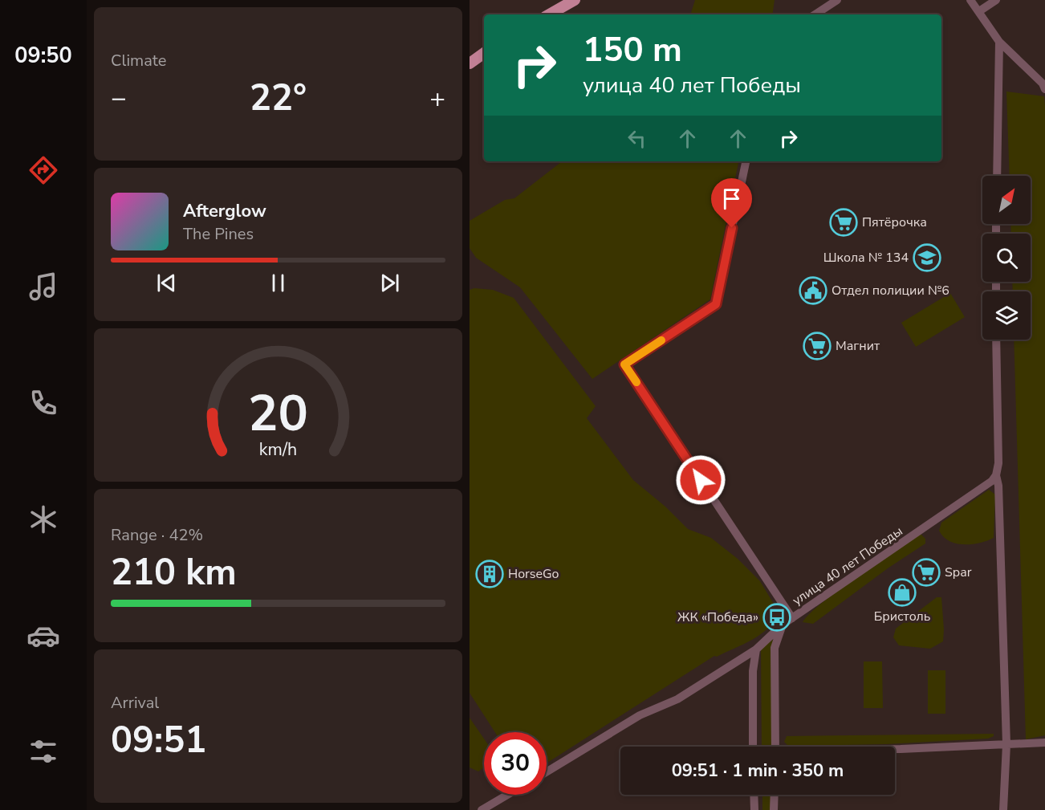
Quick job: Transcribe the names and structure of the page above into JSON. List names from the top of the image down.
{
  "streets": {
    "street": ["улица 40 лет Победы"]
  },
  "places": {
    "supermarket": ["Пятёрочка", "Магнит", "Spar"],
    "school or university": ["Школа № 134"],
    "public building": ["Отдел полиции №6"],
    "building": ["HorseGo"],
    "shop": ["Бристоль"],
    "bus stop": ["ЖК «Победа»"]
  },
  "north": "top right",
  "page": {
    "tabs": "09:50",
    "tile": [
      "Climate",
      ["Range · 42%", "210 km"],
      ["Arrival", "09:51"]
    ],
    "turn": ["150 m", "улица 40 лет Победы"],
    "heat": ["−", "22°", "+"],
    "song": ["Afterglow", "The Pines"],
    "limit": "30",
    "trip": "09:51 · 1 min · 350 m",
    "gauge": ["20", "km/h"]
  }
}
